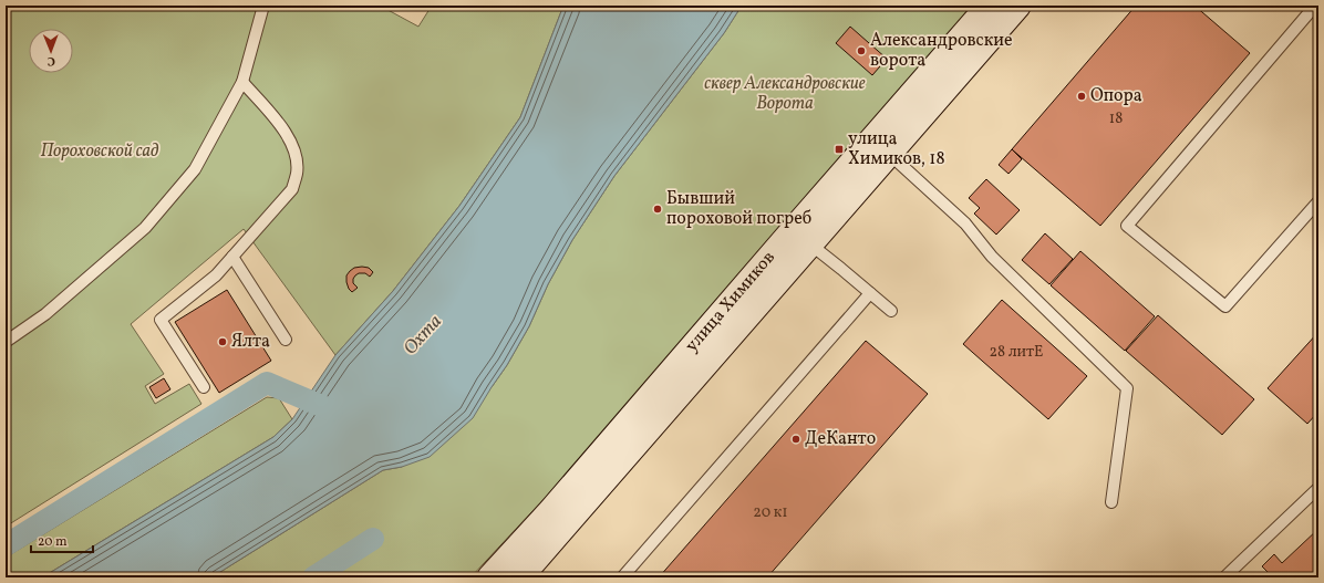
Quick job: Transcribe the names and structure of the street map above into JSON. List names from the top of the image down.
{
  "streets": {
    "street": ["улица Химиков"]
  },
  "water": ["Охта"],
  "parks": ["сквер Александровские Ворота", "Пороховской сад"],
  "places": {
    "other": [
      "Александровские ворота",
      "Опора",
      "Бывший пороховой погреб",
      "Ялта",
      "ДеКанто"
    ],
    "transit": ["улица Химиков, 18"]
  },
  "house_numbers": ["18", "28 литЕ", "20 к1"],
  "scale_bar": "20 m",
  "north": "bottom"
}
